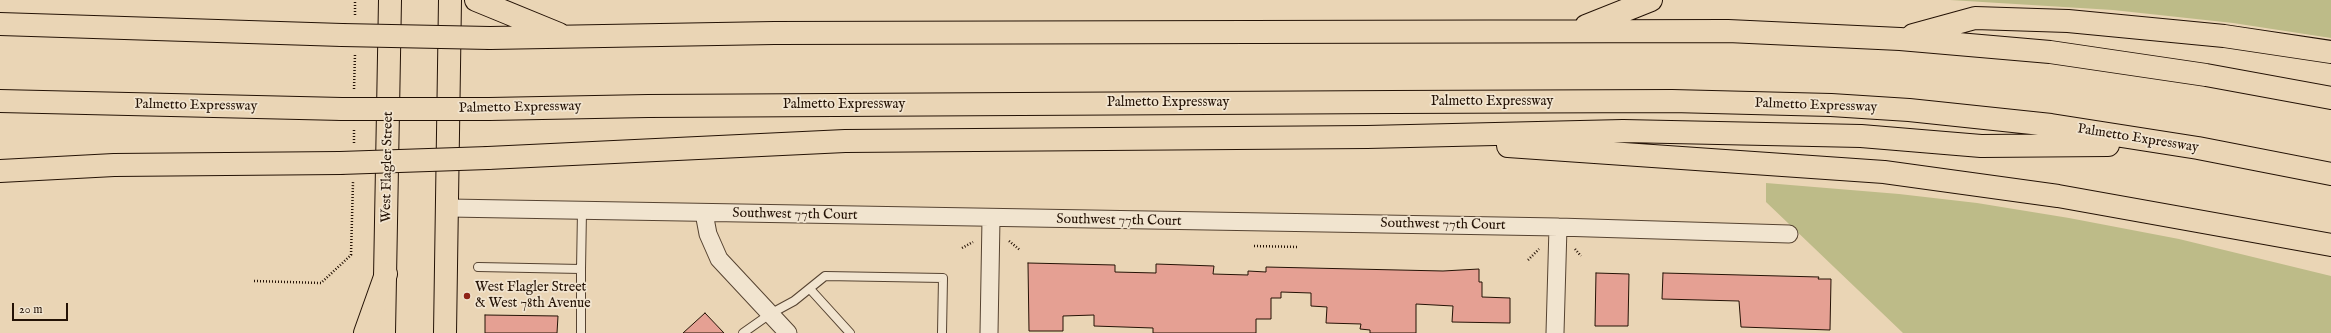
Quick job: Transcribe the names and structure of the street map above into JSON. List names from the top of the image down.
{
  "streets": {
    "main road": ["Palmetto Expressway", "West Flagler Street"],
    "street": ["Southwest 77th Court"]
  },
  "places": ["West Flagler Street & West 78th Avenue"],
  "scale_bar": "20 m"
}
